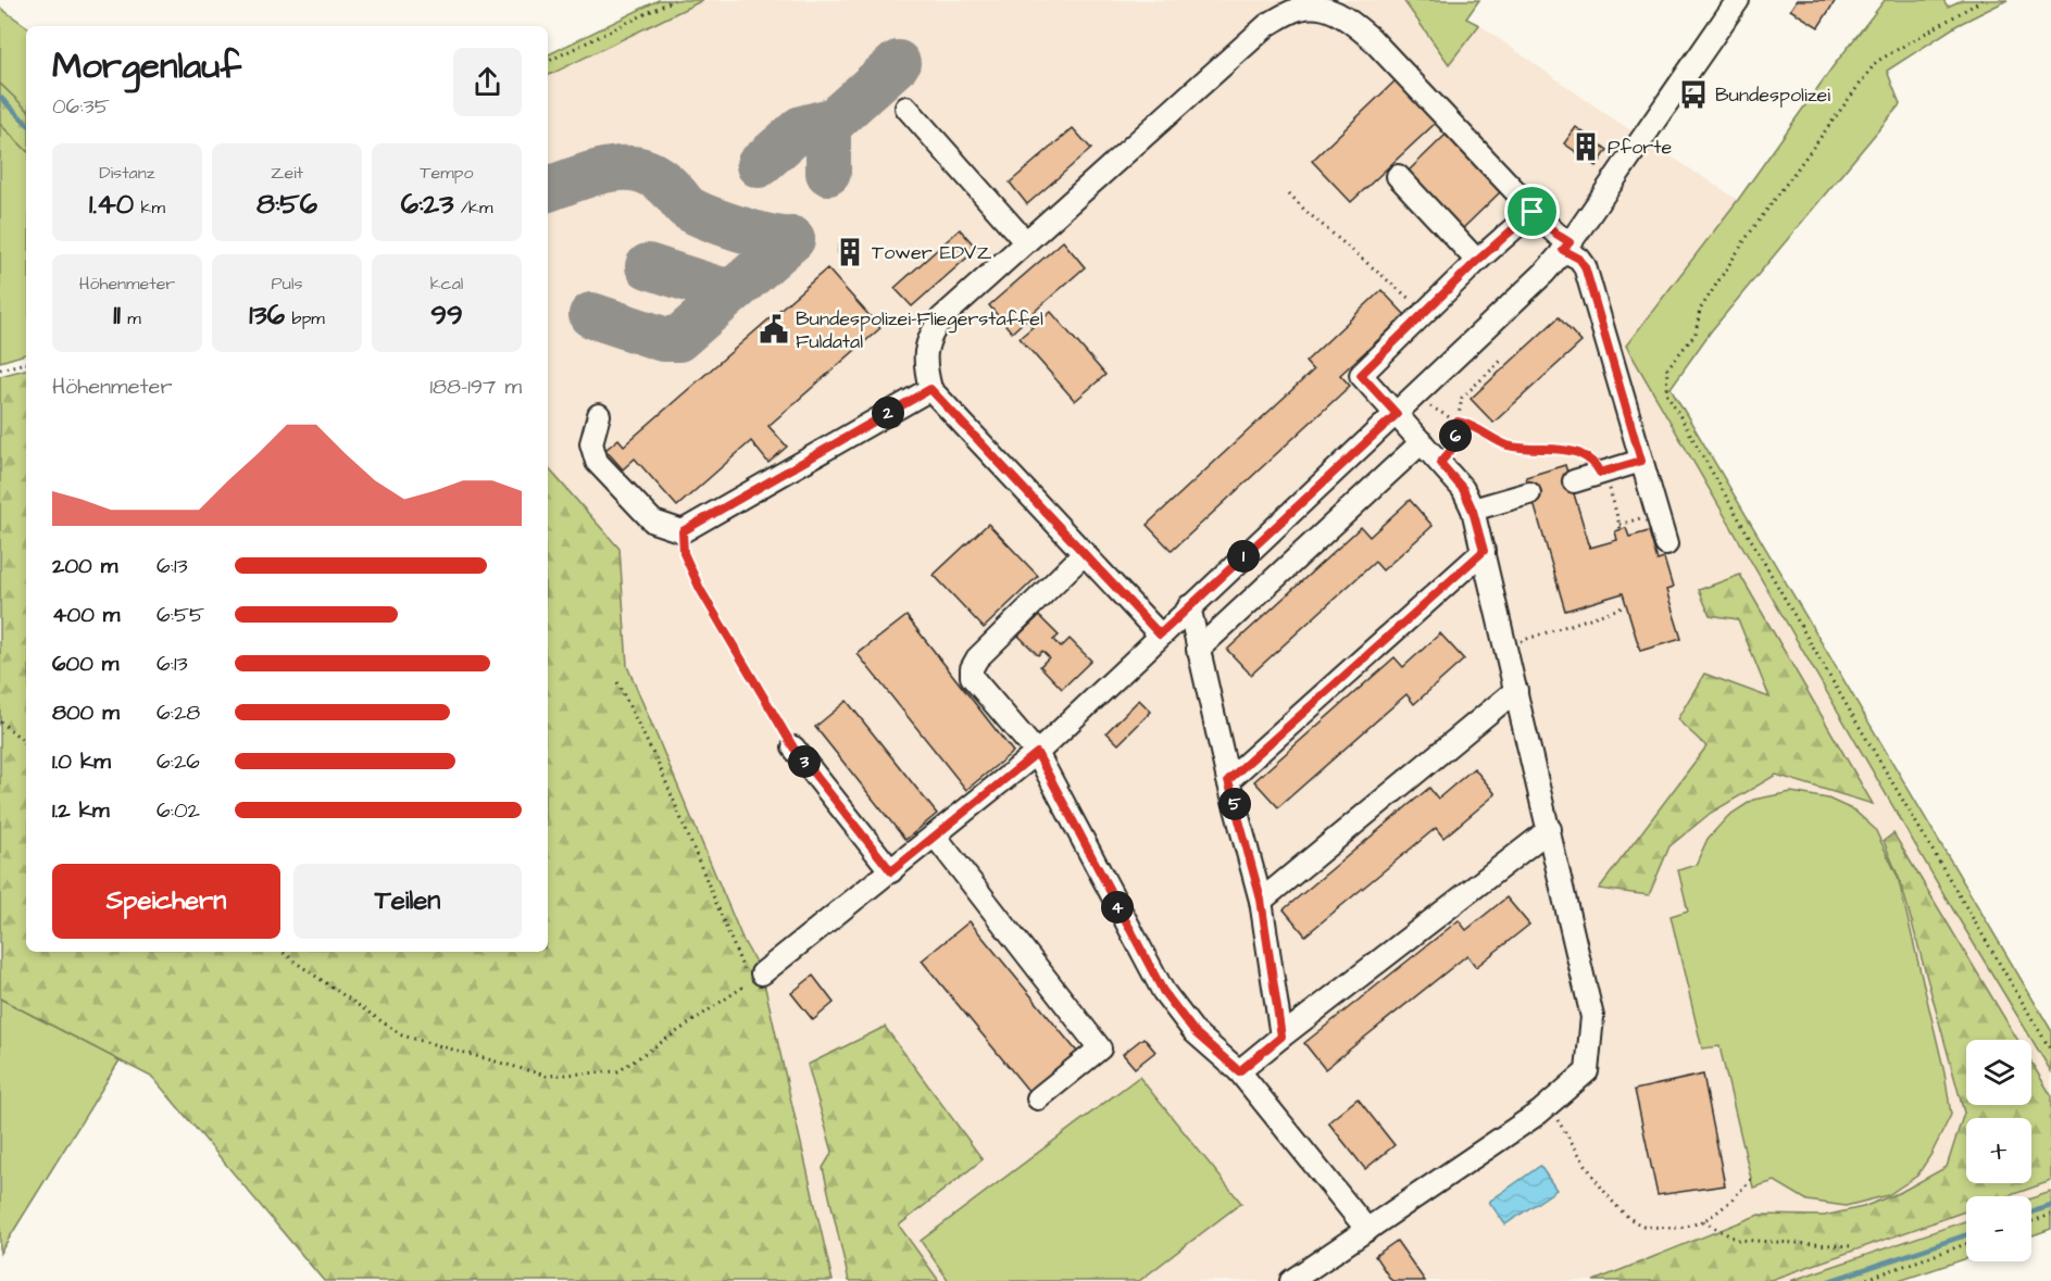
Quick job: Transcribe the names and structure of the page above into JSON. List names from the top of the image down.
{
  "places": {
    "bus stop": ["Bundespolizei"],
    "building": ["Pforte", "Tower EDVZ"],
    "public building": ["Bundespolizei-Fliegerstaffel Fuldatal"]
  },
  "page": {
    "heading": ["Morgenlauf", "06:35"],
    "stats": [
      ["Distanz", "1.40 km"],
      ["Zeit", "8:56"],
      ["Tempo", "6:23 /km"],
      ["Höhenmeter", "11 m"],
      ["Puls", "136 bpm"],
      ["kcal", "99"]
    ],
    "chart": ["Höhenmeter", "188–197 m"],
    "pins": [
      "2",
      "6",
      "1",
      "3",
      "5",
      "4"
    ],
    "list": [
      {
        "name": "200 m",
        "note": "6:13"
      },
      {
        "name": "400 m",
        "note": "6:55"
      },
      {
        "name": "600 m",
        "note": "6:13"
      },
      {
        "name": "800 m",
        "note": "6:28"
      },
      {
        "name": "1.0 km",
        "note": "6:26"
      },
      {
        "name": "1.2 km",
        "note": "6:02"
      }
    ],
    "buttons": ["Speichern", "Teilen"],
    "map_buttons": ["+", "−"]
  }
}
